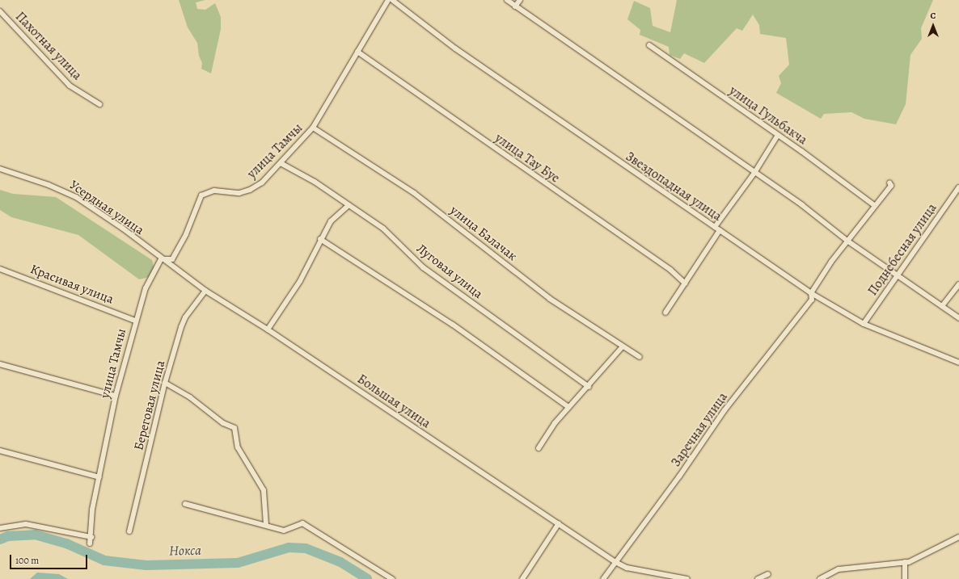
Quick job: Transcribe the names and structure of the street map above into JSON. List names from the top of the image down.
{
  "streets": {
    "street": [
      "Пахотная улица",
      "улица Гульбакча",
      "улица Тамчы",
      "улица Тау Буе",
      "Звездопадная улица",
      "Усердная улица",
      "улица Балачак",
      "Поднебесная улица",
      "Луговая улица",
      "Красивая улица",
      "Большая улица",
      "Береговая улица",
      "Заречная улица"
    ]
  },
  "crossings": [
    ["улица Гульбакча", "Заречная улица"],
    ["улица Тамчы", "улица Тау Буе"],
    ["улица Тамчы", "Усердная улица"],
    ["улица Тамчы", "улица Балачак"],
    ["улица Тамчы", "Луговая улица"],
    ["улица Тамчы", "Красивая улица"],
    ["улица Тамчы", "Большая улица"],
    ["Звездопадная улица", "Поднебесная улица"],
    ["Звездопадная улица", "Заречная улица"],
    ["Усердная улица", "Большая улица"],
    ["Большая улица", "Береговая улица"],
    ["Большая улица", "Заречная улица"]
  ],
  "water": ["Нокса"],
  "scale_bar": "100 m",
  "north": "top"
}
